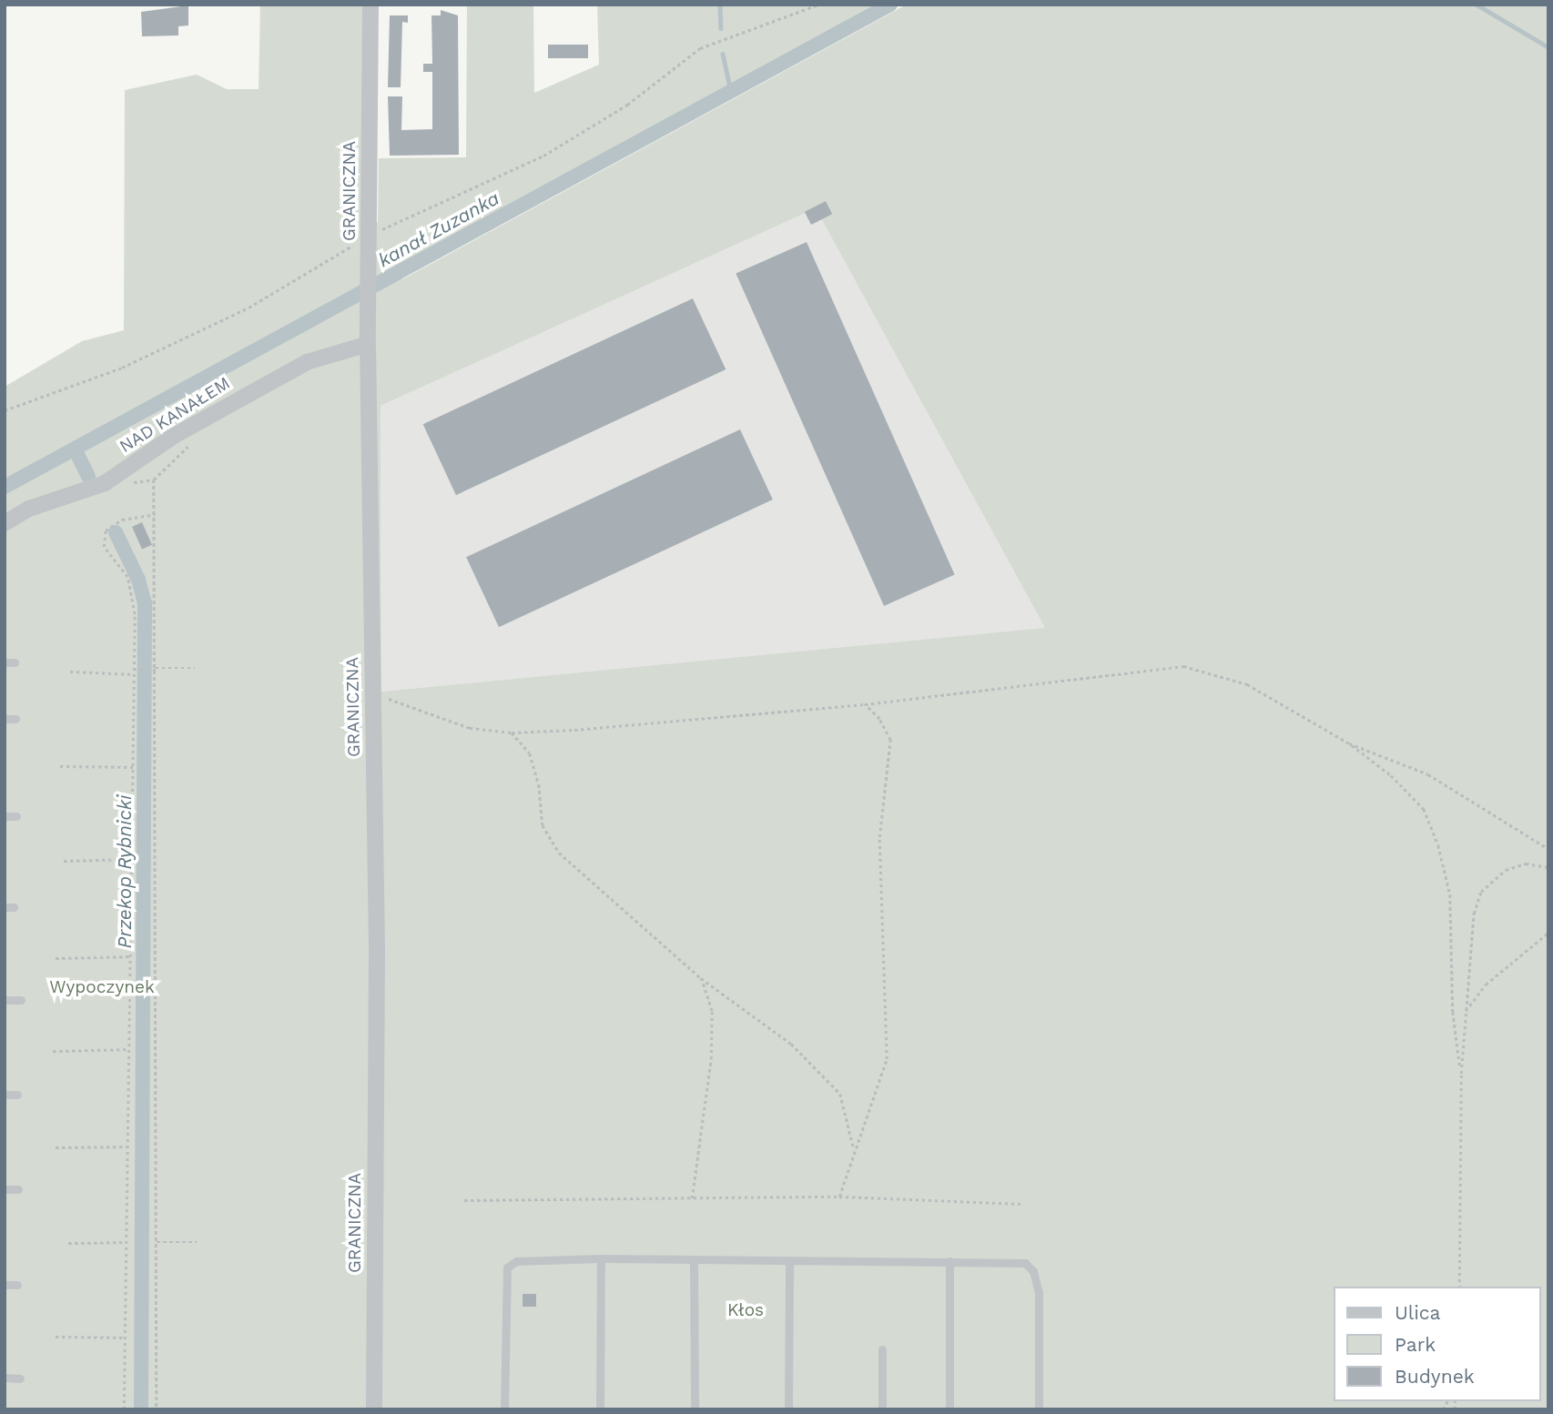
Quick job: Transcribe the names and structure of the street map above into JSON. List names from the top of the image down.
{
  "streets": {
    "street": ["GRANICZNA", "NAD KANAŁEM"]
  },
  "crossings": [
    ["GRANICZNA", "NAD KANAŁEM"]
  ],
  "water": ["kanał Zuzanka", "Przekop Rybnicki"],
  "parks": ["Wypoczynek", "Kłos"],
  "legend": ["Ulica", "Park", "Budynek"]
}
